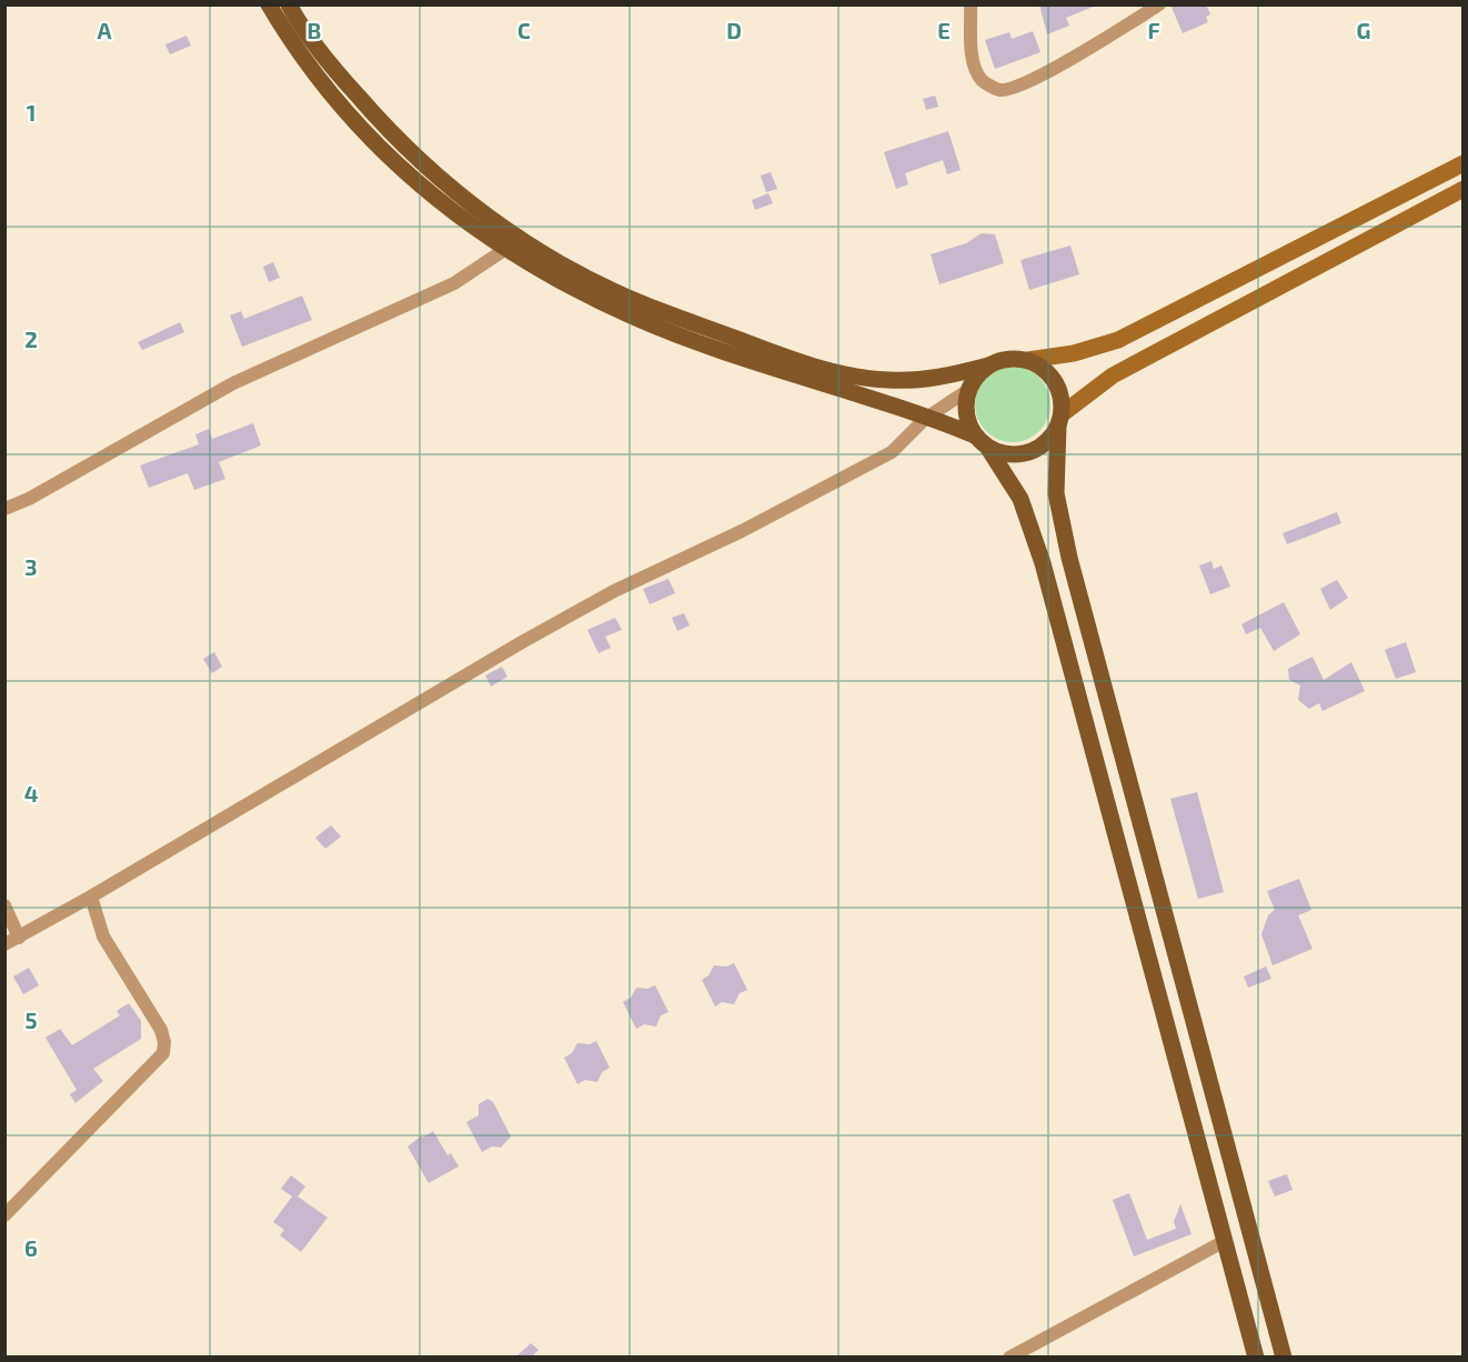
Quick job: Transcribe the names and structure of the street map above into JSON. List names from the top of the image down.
{
  "grid": {
    "columns": [
      "A",
      "B",
      "C",
      "D",
      "E",
      "F",
      "G"
    ],
    "rows": [
      "1",
      "2",
      "3",
      "4",
      "5",
      "6"
    ]
  }
}
